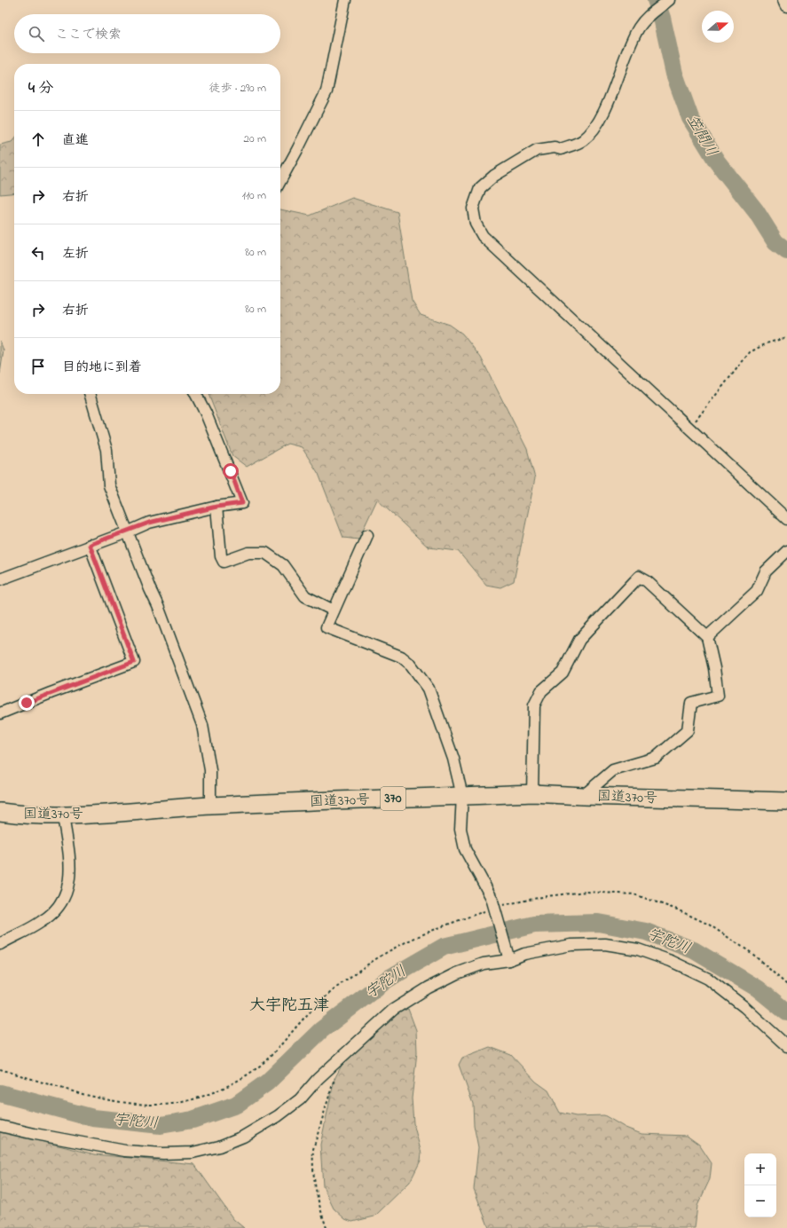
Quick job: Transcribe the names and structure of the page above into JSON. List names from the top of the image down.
{
  "streets": {
    "highway": ["国道370号", "370"]
  },
  "districts": ["大宇陀五津"],
  "water": ["笠間川", "宇陀川"],
  "north": "right",
  "page": {
    "search": "ここで検索",
    "heading": ["4 分", "徒歩 · 290 m"],
    "list": [
      ["直進", "20 m"],
      ["右折", "110 m"],
      ["左折", "80 m"],
      ["右折", "80 m"],
      "目的地に到着"
    ],
    "map_buttons": ["+", "−"]
  }
}
